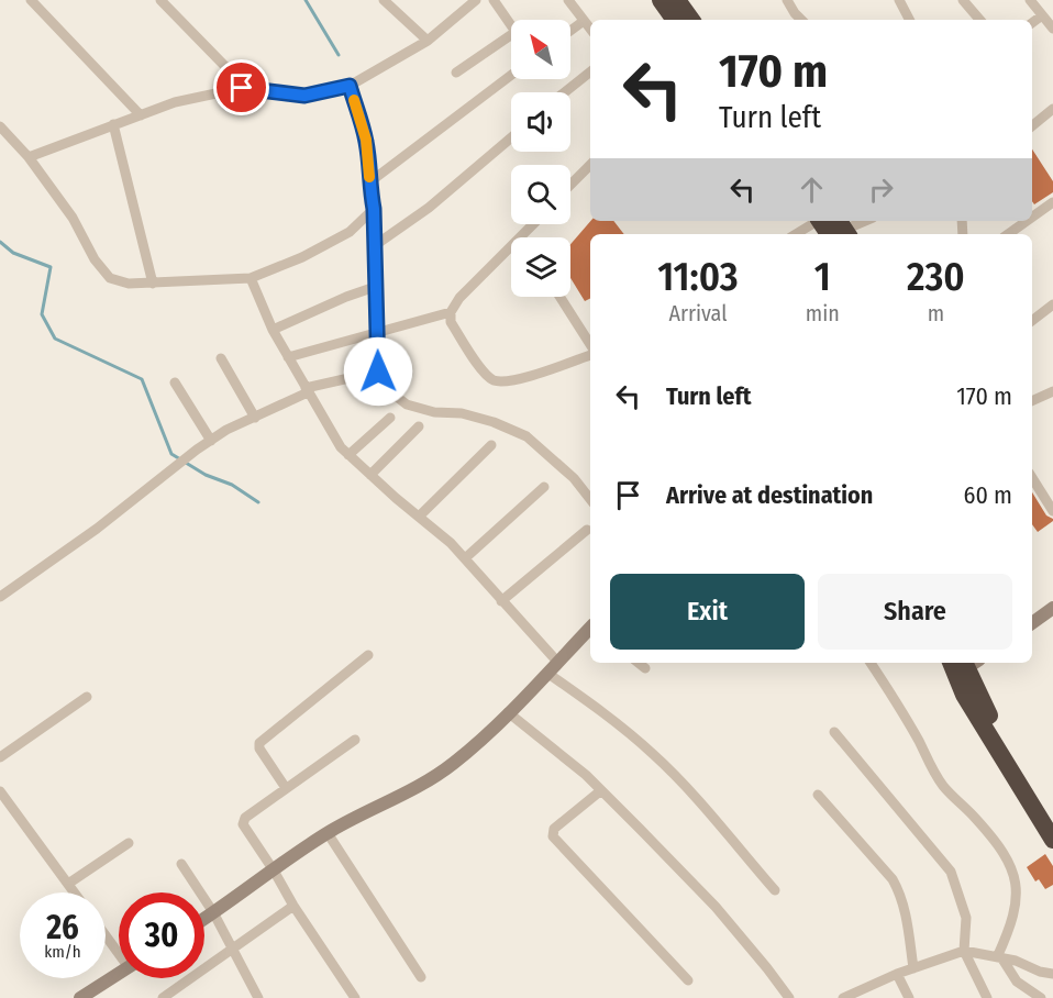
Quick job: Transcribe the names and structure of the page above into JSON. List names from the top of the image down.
{
  "north": "top left",
  "page": {
    "turn": ["170 m", "Turn left"],
    "eta": [
      "11:03",
      "Arrival",
      "1",
      "min",
      "230",
      "m"
    ],
    "list": [
      {
        "name": "Turn left",
        "value": "170 m"
      },
      {
        "name": "Arrive at destination",
        "value": "60 m"
      }
    ],
    "buttons": ["Exit", "Share"],
    "speed": "26 km/h",
    "limit": "30"
  }
}
